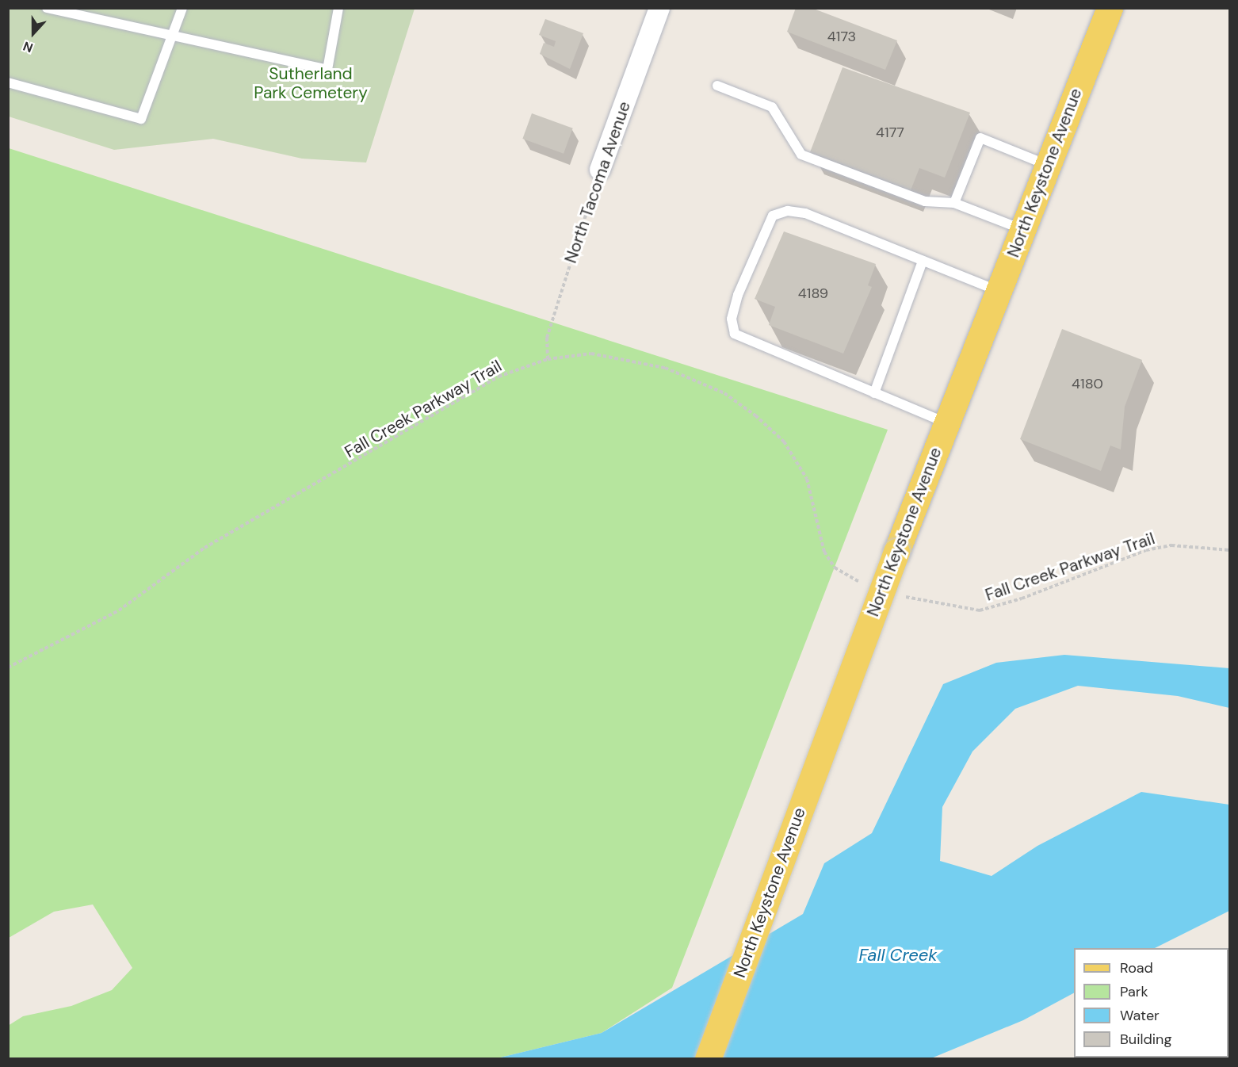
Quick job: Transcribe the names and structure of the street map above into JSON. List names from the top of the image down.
{
  "streets": {
    "main road": ["North Keystone Avenue"],
    "street": ["North Tacoma Avenue"],
    "path": ["Fall Creek Parkway Trail"]
  },
  "crossings": [
    ["North Tacoma Avenue", "Fall Creek Parkway Trail"]
  ],
  "water": ["Fall Creek"],
  "parks": ["Sutherland Park Cemetery"],
  "house_numbers": [
    "4173",
    "4177",
    "4189",
    "4180"
  ],
  "legend": [
    "Road",
    "Park",
    "Water",
    "Building"
  ],
  "north": "bottom"
}
